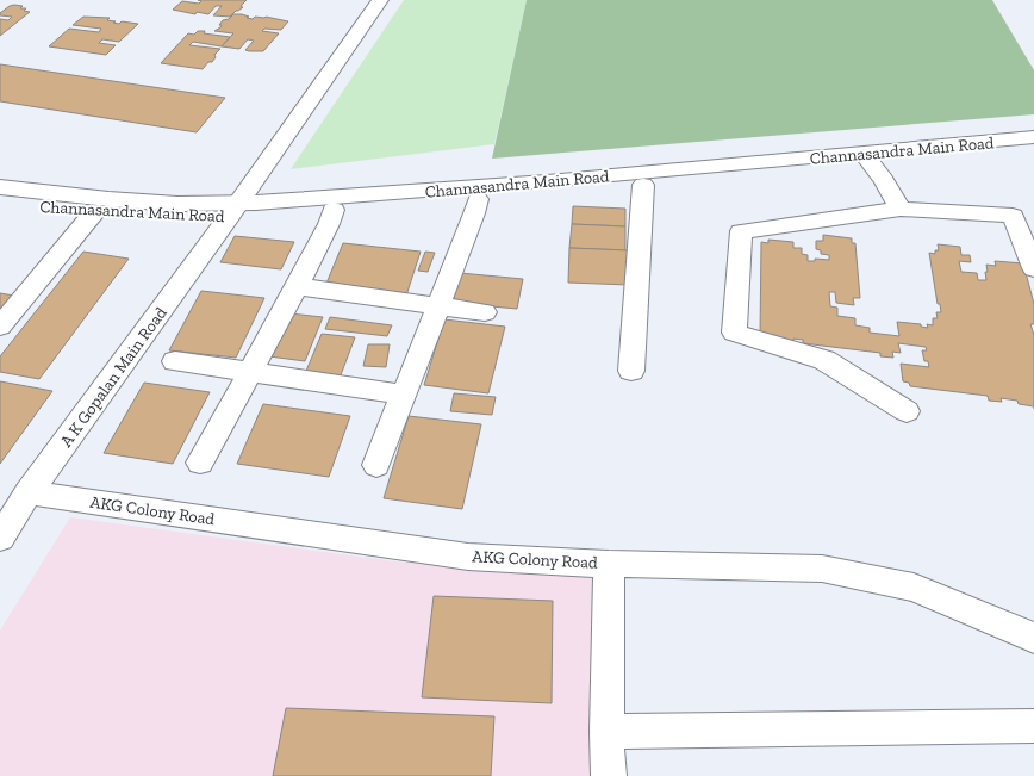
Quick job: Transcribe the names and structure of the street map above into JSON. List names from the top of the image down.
{
  "streets": {
    "street": ["Channasandra Main Road", "A K Gopalan Main Road", "AKG Colony Road"]
  },
  "crossings": [
    ["Channasandra Main Road", "A K Gopalan Main Road"],
    ["A K Gopalan Main Road", "AKG Colony Road"]
  ]
}
